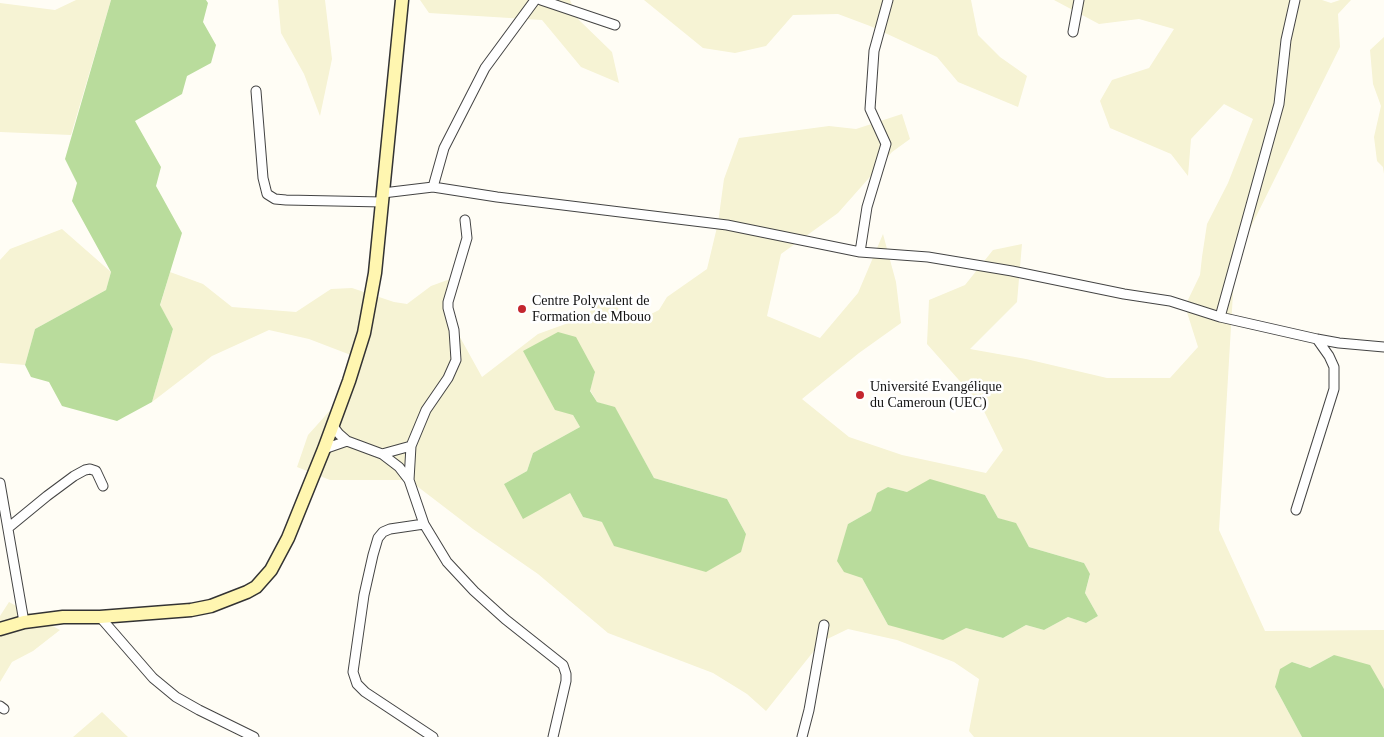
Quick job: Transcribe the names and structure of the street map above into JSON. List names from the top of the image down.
{
  "places": ["Centre Polyvalent de Formation de Mbouo", "Université Evangélique du Cameroun (UEC)"]
}
